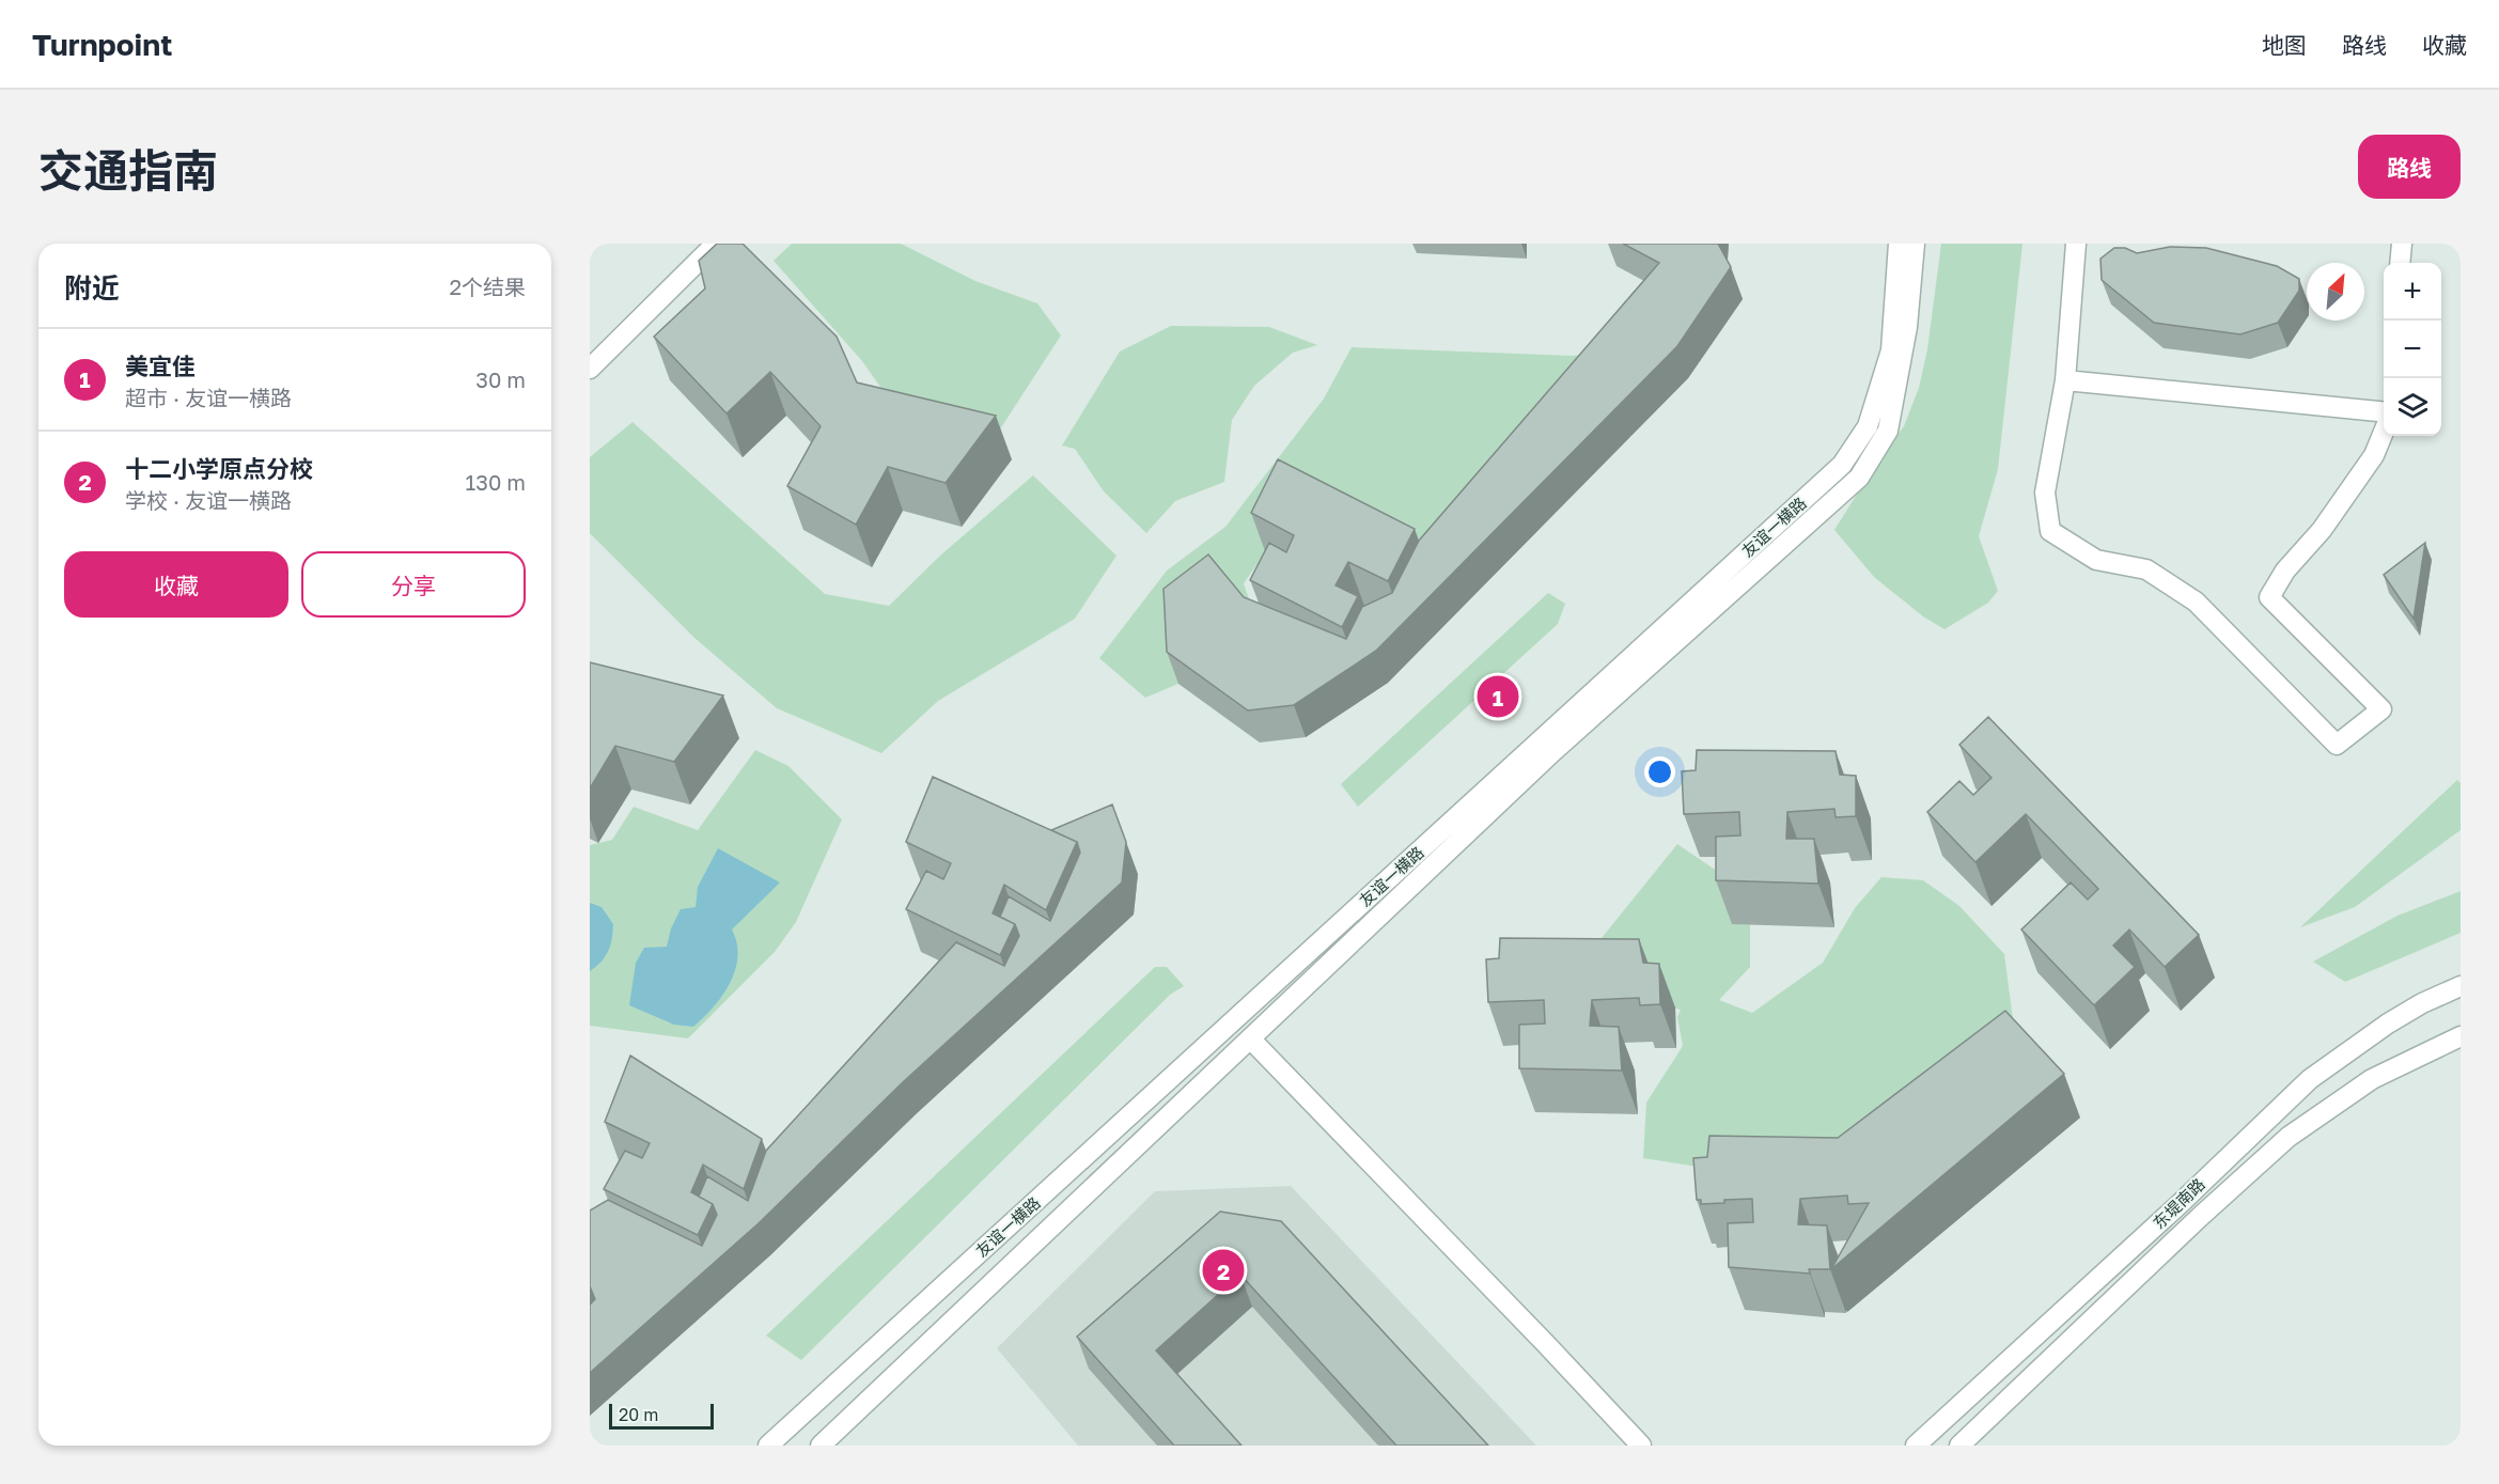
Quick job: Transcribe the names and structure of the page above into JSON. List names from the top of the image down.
{
  "streets": {
    "street": ["友谊一横路", "东堤南路"]
  },
  "scale_bar": "20 m",
  "north": "top right",
  "page": {
    "header": "Turnpoint",
    "nav": ["地图", "路线", "收藏"],
    "title": "交通指南",
    "buttons": [
      "路线",
      ["收藏", "分享"]
    ],
    "heading": ["附近", "2个结果"],
    "map_buttons": ["+", "−"],
    "list": [
      {
        "mark": "1",
        "name": "美宜佳",
        "note": "超市 · 友谊一横路",
        "value": "30 m"
      },
      {
        "mark": "2",
        "name": "十二小学原点分校",
        "note": "学校 · 友谊一横路",
        "value": "130 m"
      }
    ],
    "pins": ["1", "2"],
    "scale": "20 m"
  }
}
